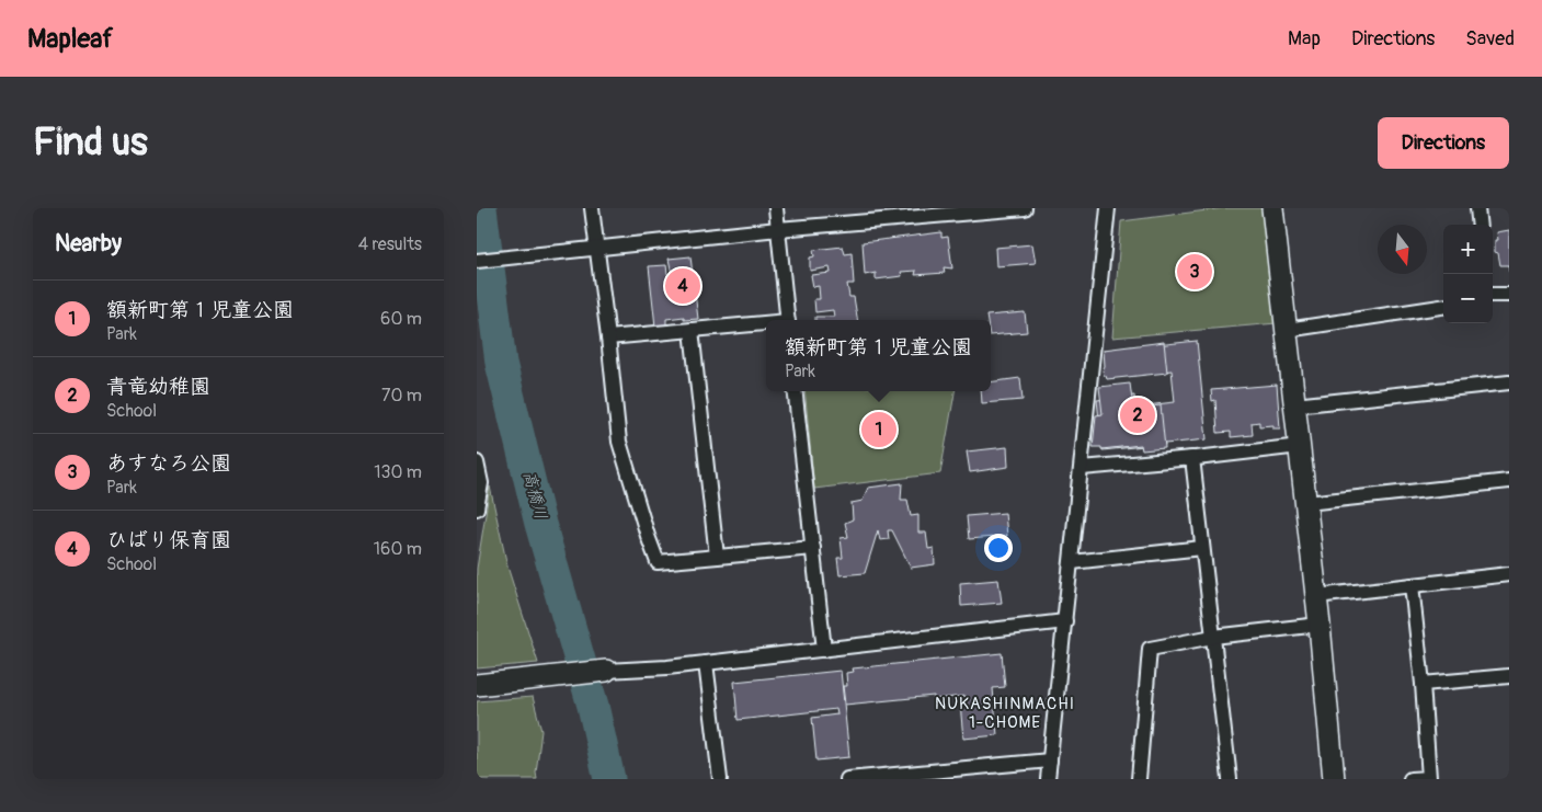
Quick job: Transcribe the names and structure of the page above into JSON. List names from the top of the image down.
{
  "districts": ["NUKASHINMACHI 1-CHOME"],
  "water": ["高橋川"],
  "north": "bottom",
  "page": {
    "header": "Mapleaf",
    "nav": ["Map", "Directions", "Saved"],
    "buttons": "Directions",
    "title": "Find us",
    "heading": ["Nearby", "4 results"],
    "map_buttons": ["+", "−"],
    "pins": [
      "3",
      "4",
      "2",
      "1"
    ],
    "list": [
      {
        "mark": "1",
        "name": "額新町第１児童公園",
        "note": "Park",
        "value": "60 m"
      },
      {
        "mark": "2",
        "name": "青竜幼稚園",
        "note": "School",
        "value": "70 m"
      },
      {
        "mark": "3",
        "name": "あすなろ公園",
        "note": "Park",
        "value": "130 m"
      },
      {
        "mark": "4",
        "name": "ひばり保育園",
        "note": "School",
        "value": "160 m"
      }
    ],
    "popup": ["額新町第１児童公園", "Park"]
  }
}
